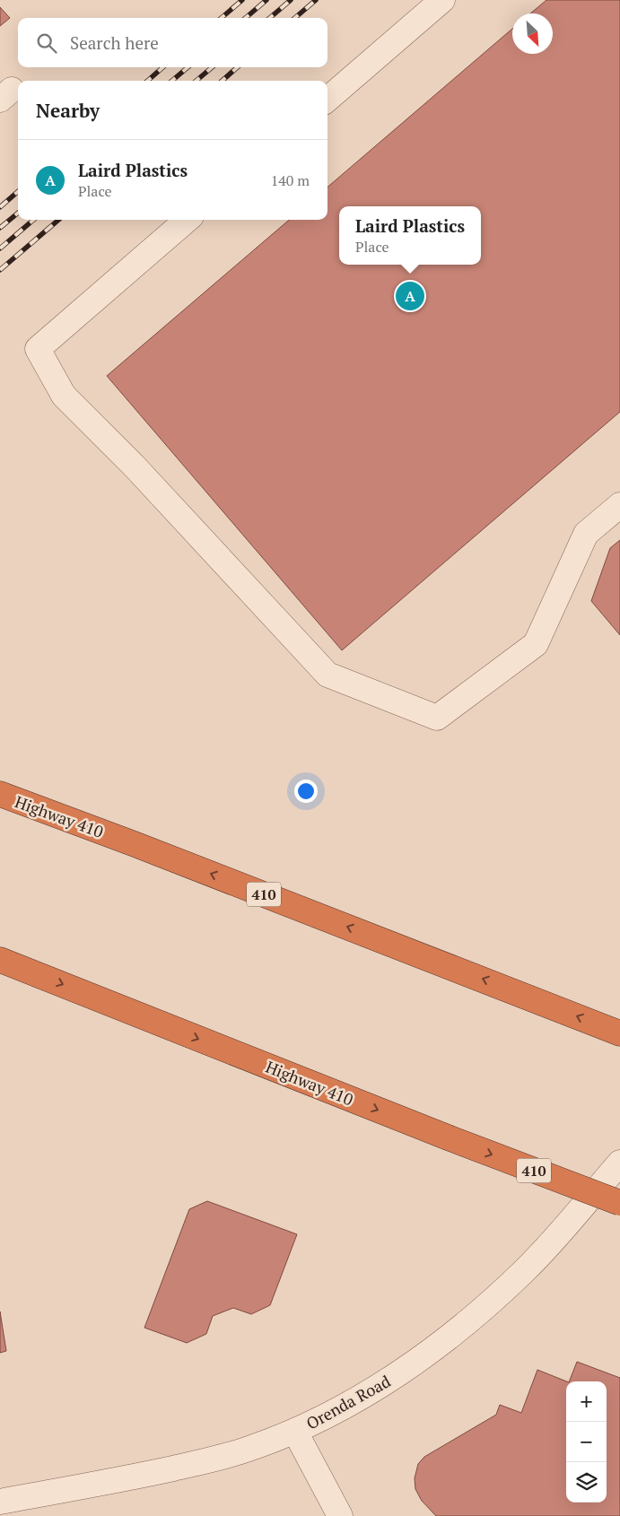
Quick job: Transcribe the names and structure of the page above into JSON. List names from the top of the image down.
{
  "streets": {
    "highway": ["Highway 410", "410"],
    "street": ["Orenda Road"]
  },
  "north": "bottom right",
  "page": {
    "search": "Search here",
    "heading": "Nearby",
    "list": [
      {
        "mark": "A",
        "name": "Laird Plastics",
        "note": "Place",
        "value": "140 m"
      }
    ],
    "popup": ["Laird Plastics", "Place"],
    "pins": "A",
    "map_buttons": ["+", "−"]
  }
}
